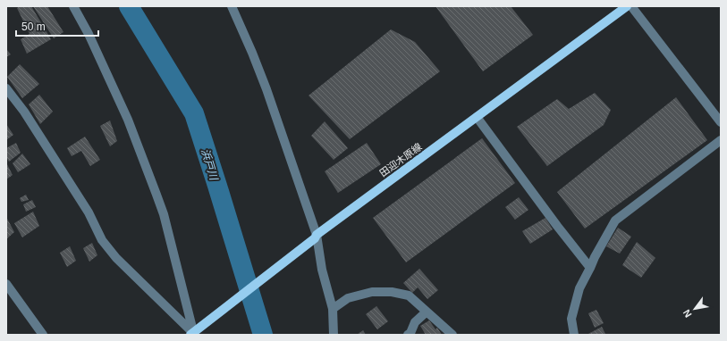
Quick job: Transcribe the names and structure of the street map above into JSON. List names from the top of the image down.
{
  "streets": {
    "main road": ["田迎木原線"]
  },
  "water": ["浜戸川"],
  "scale_bar": "50 m",
  "north": "bottom left"
}
